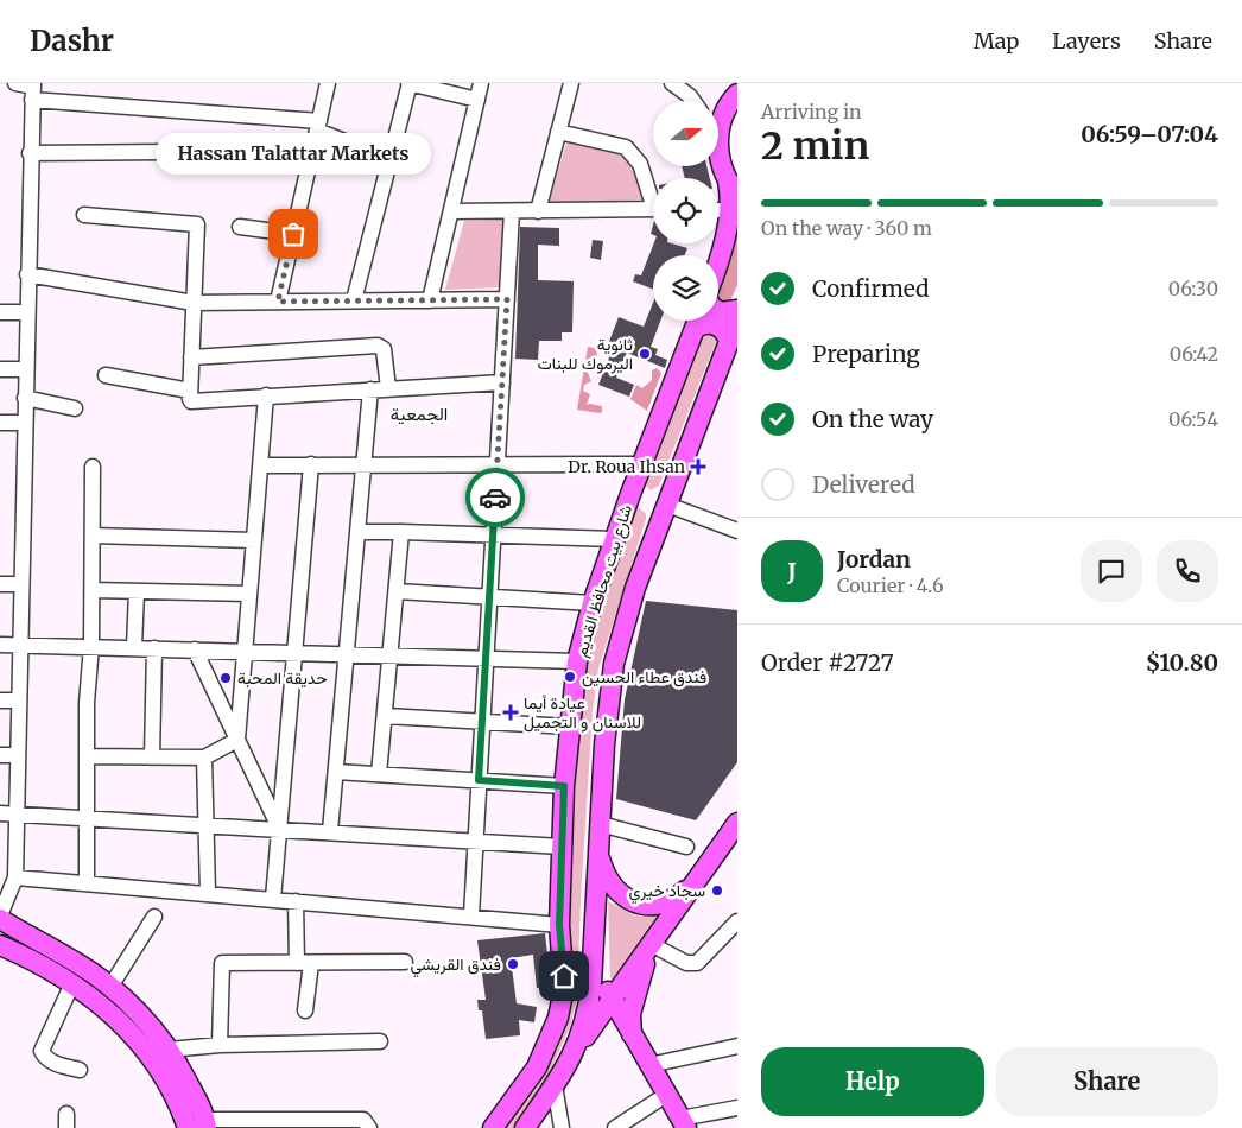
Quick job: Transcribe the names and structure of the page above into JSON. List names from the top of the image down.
{
  "streets": {
    "main road": ["شارع بيت محافظ القديم"]
  },
  "districts": ["الجمعية"],
  "places": {
    "other": [
      "Hassan Talattar Markets",
      "ثانوية اليرموك للبنات",
      "فندق عطاء الحسين",
      "حديقة المحبة",
      "سجاد خيري",
      "فندق القريشي"
    ],
    "health": ["Dr. Roua Ihsan", "عيادة أيما للاسنان و التجميل"]
  },
  "north": "right",
  "page": {
    "header": "Dashr",
    "nav": ["Map", "Layers", "Share"],
    "heading": ["2 min", "Arriving in", "06:59–07:04"],
    "panel": [
      "Jordan",
      "Courier · 4.6",
      "Order #2727",
      "$10.80"
    ],
    "bubble": "Hassan Talattar Markets",
    "bar": "On the way · 360 m",
    "list": [
      ["Confirmed", "06:30"],
      ["Preparing", "06:42"],
      ["On the way", "06:54"],
      "Delivered"
    ],
    "round": "J",
    "buttons": ["Help", "Share"]
  }
}
